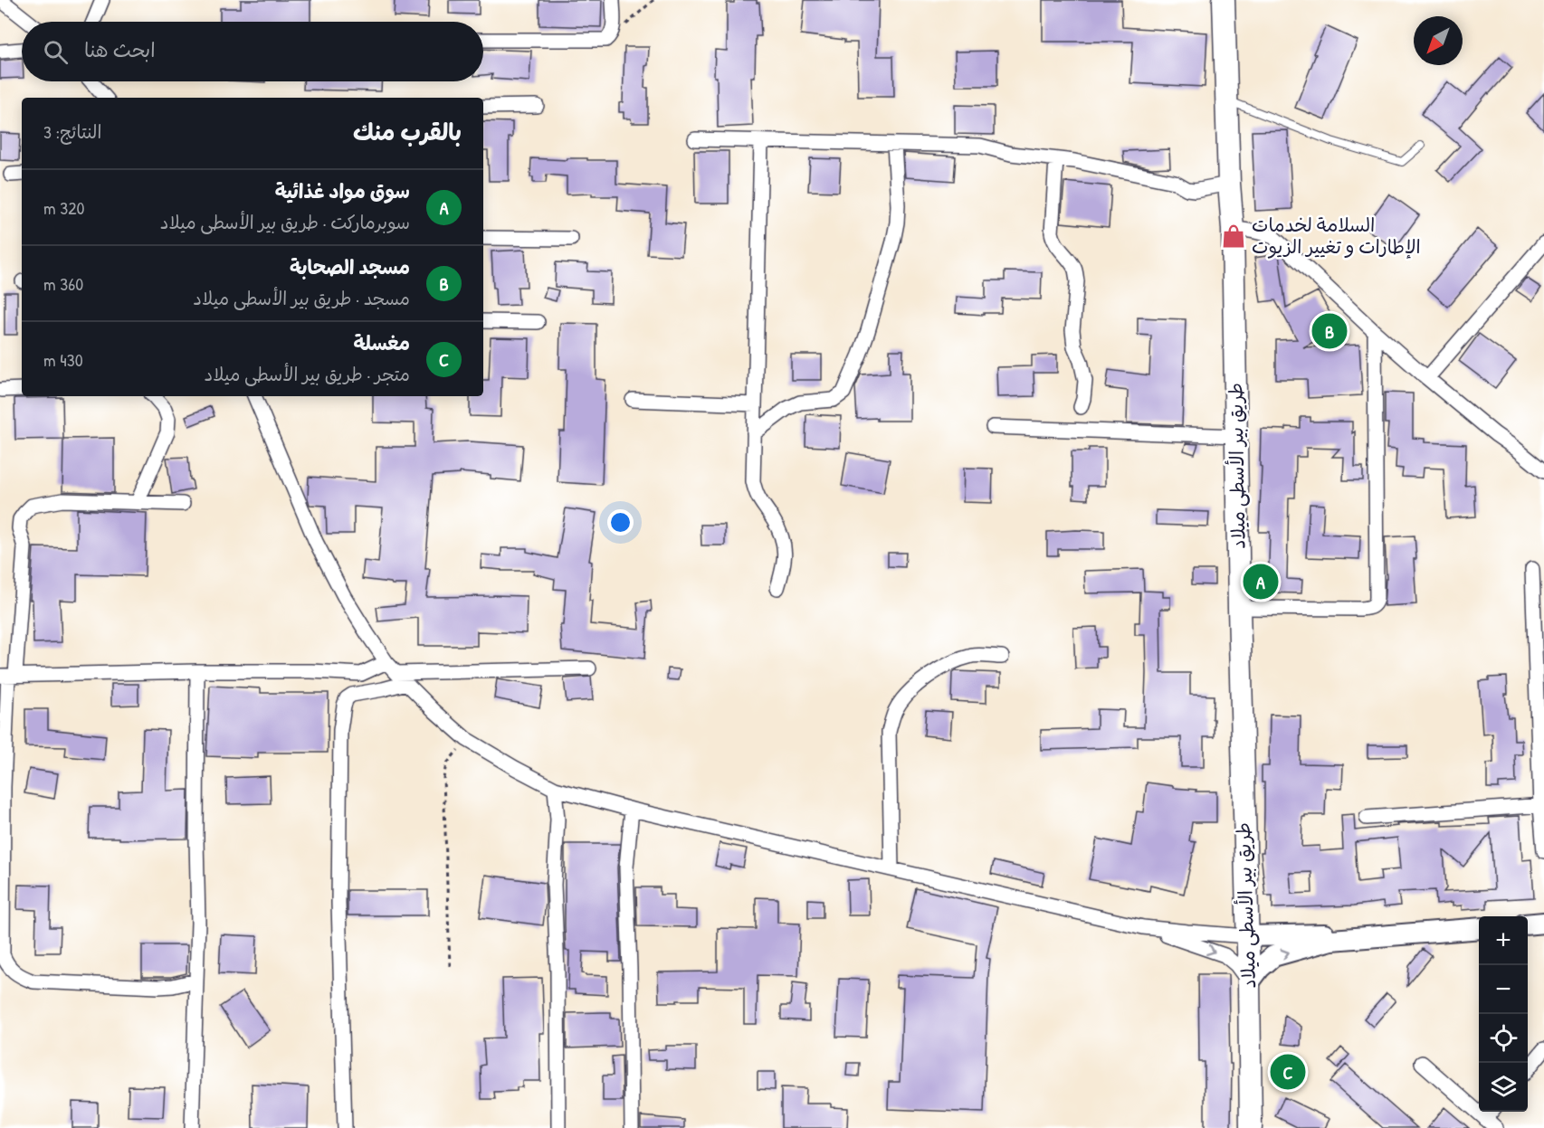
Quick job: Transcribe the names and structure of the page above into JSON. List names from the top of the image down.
{
  "streets": {
    "main road": ["طريق بير الأسطى ميلاد"]
  },
  "places": {
    "shop": ["السلامة لخدمات الإطارات و تغيير الزيوت"]
  },
  "north": "bottom left",
  "page": {
    "search": "ابحث هنا",
    "heading": ["بالقرب منك", "النتائج: 3"],
    "list": [
      {
        "mark": "A",
        "name": "سوق مواد غذائية",
        "note": "سوبرماركت · طريق بير الأسطى ميلاد",
        "value": "320 m"
      },
      {
        "mark": "B",
        "name": "مسجد الصحابة",
        "note": "مسجد · طريق بير الأسطى ميلاد",
        "value": "360 m"
      },
      {
        "mark": "C",
        "name": "مغسلة",
        "note": "متجر · طريق بير الأسطى ميلاد",
        "value": "430 m"
      }
    ],
    "pins": ["B", "A", "C"],
    "map_buttons": ["+", "−"]
  }
}
